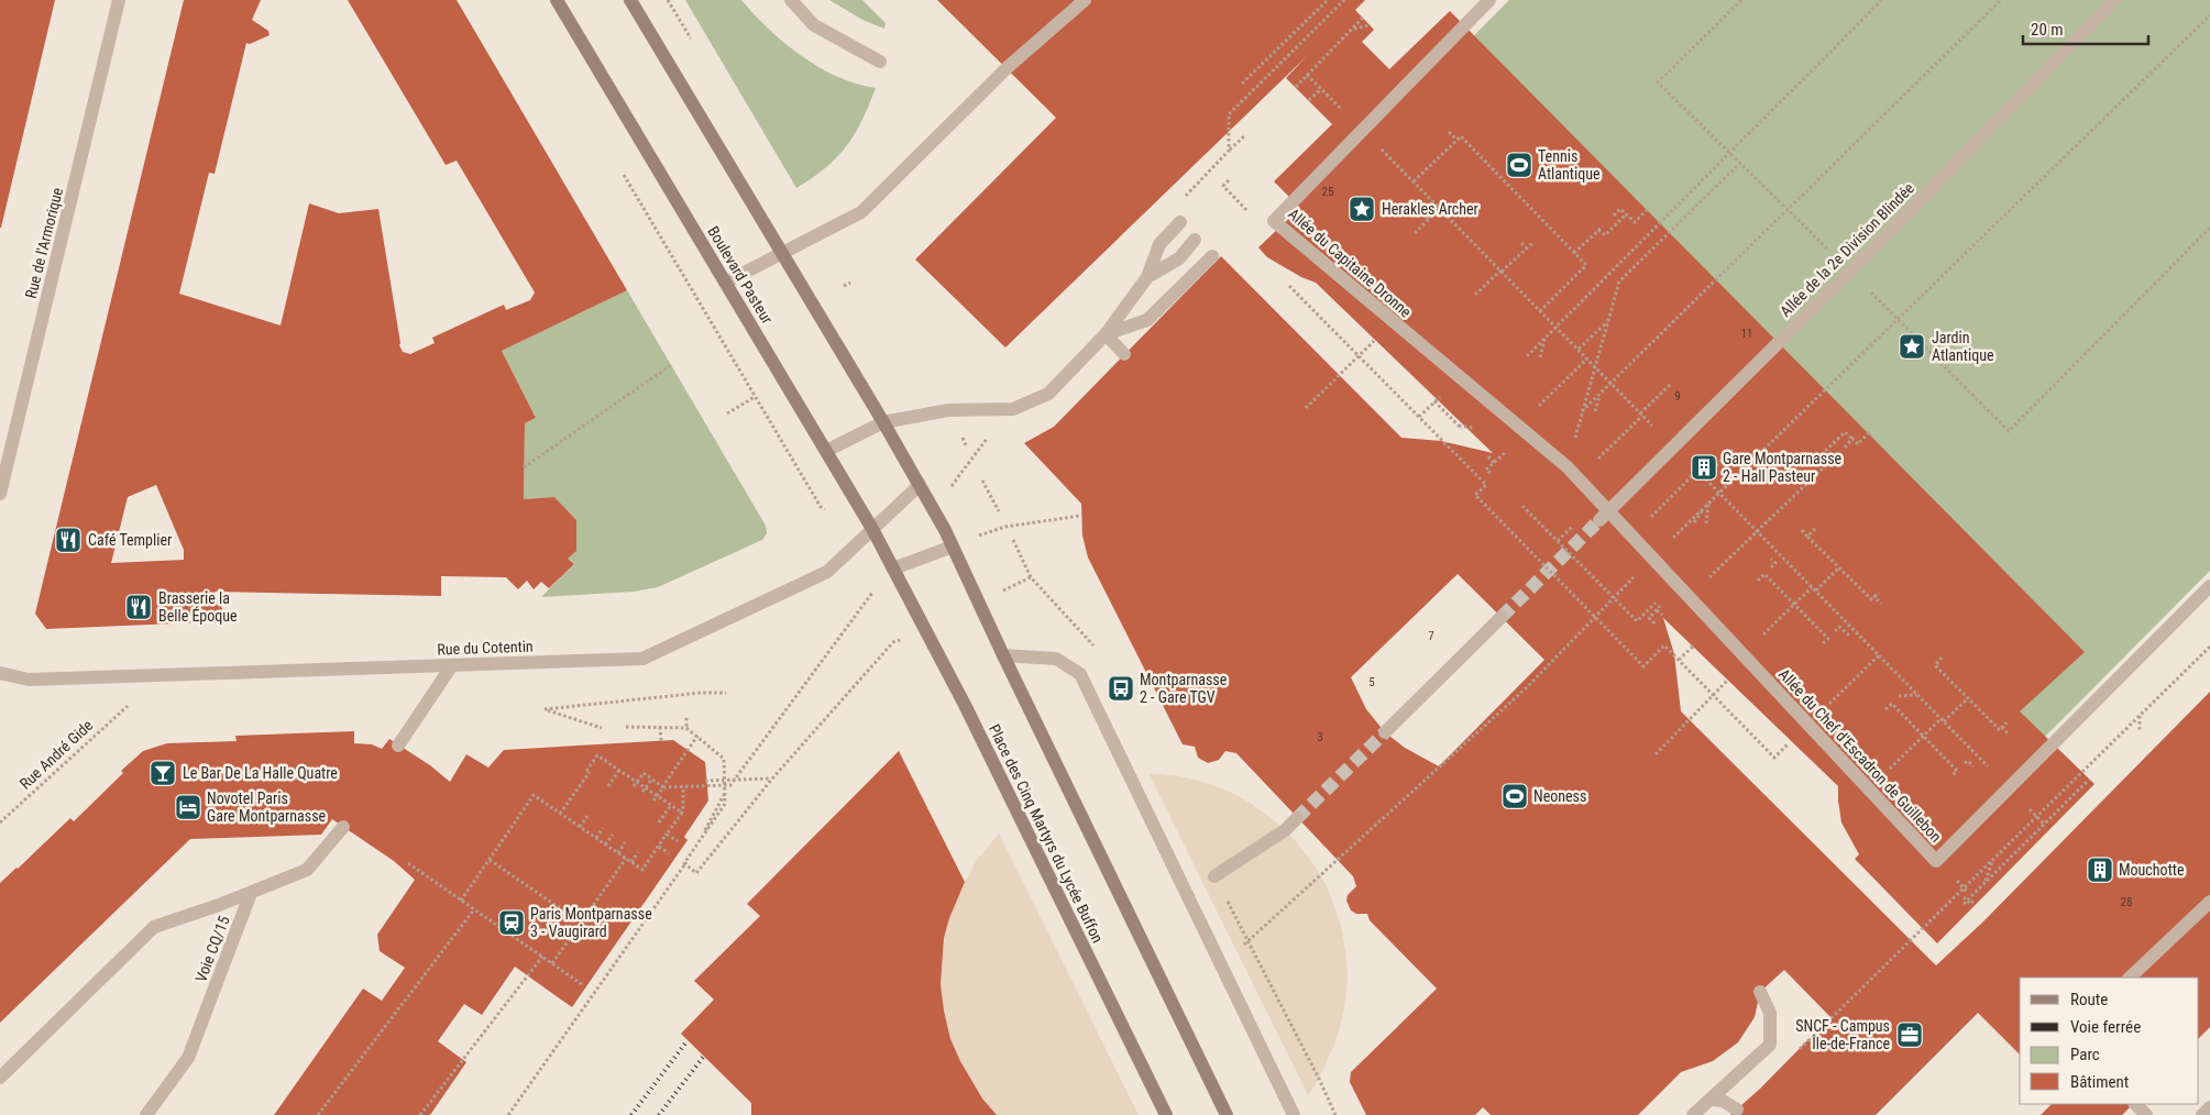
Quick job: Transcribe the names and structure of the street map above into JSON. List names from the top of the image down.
{
  "streets": {
    "main road": ["Boulevard Pasteur", "Place des Cinq Martyrs du Lycée Buffon"],
    "street": [
      "Rue de l'Armorique",
      "Allée de la 2e Division Blindée",
      "Allée du Capitaine Dronne",
      "Rue du Cotentin",
      "Allée du Chef d'Escadron de Guillebon",
      "Voie CQ/15"
    ],
    "path": ["Rue André Gide"]
  },
  "crossings": [
    ["Allée de la 2e Division Blindée", "Allée du Capitaine Dronne"],
    ["Allée de la 2e Division Blindée", "Allée du Chef d'Escadron de Guillebon"],
    ["Allée du Capitaine Dronne", "Allée du Chef d'Escadron de Guillebon"],
    ["Boulevard Pasteur", "Rue du Cotentin"],
    ["Boulevard Pasteur", "Place des Cinq Martyrs du Lycée Buffon"]
  ],
  "places": {
    "sports": ["Tennis Atlantique", "Neoness"],
    "place": ["Herakles Archer", "Jardin Atlantique"],
    "building": ["Gare Montparnasse 2 - Hall Pasteur", "Mouchotte"],
    "restaurant": ["Café Templier", "Brasserie la Belle Époque"],
    "bus stop": ["Montparnasse 2 - Gare TGV"],
    "bar": ["Le Bar De La Halle Quatre"],
    "hotel": ["Novotel Paris Gare Montparnasse"],
    "station": ["Paris Montparnasse 3 - Vaugirard"],
    "office": ["SNCF - Campus Île-de-France"]
  },
  "house_numbers": [
    "25",
    "11",
    "9",
    "7",
    "5",
    "3",
    "28"
  ],
  "legend": [
    "Route",
    "Voie ferrée",
    "Parc",
    "Bâtiment"
  ],
  "scale_bar": "20 m"
}
